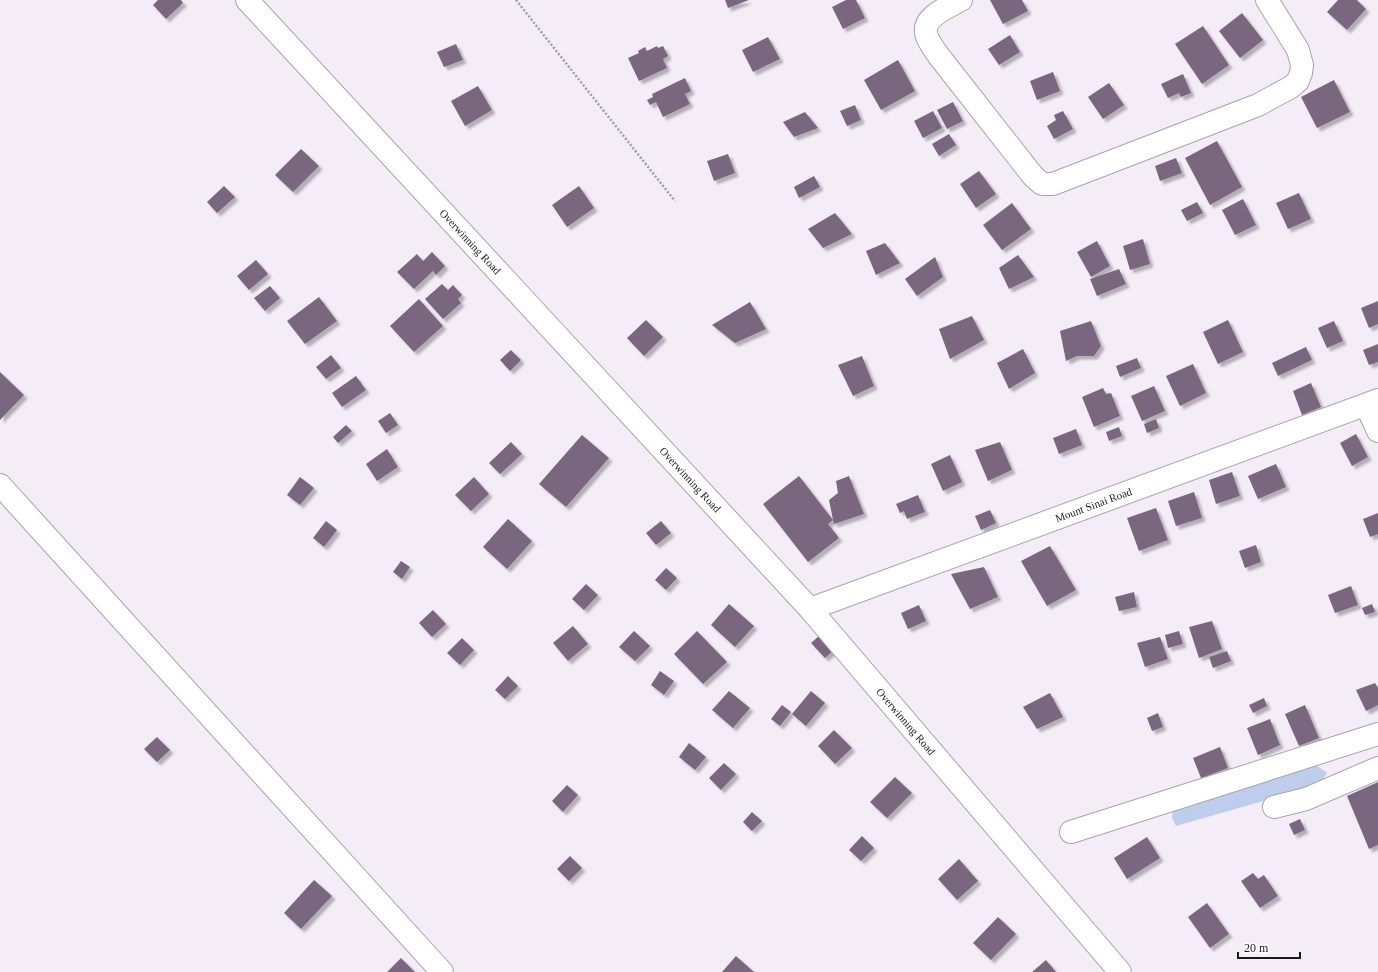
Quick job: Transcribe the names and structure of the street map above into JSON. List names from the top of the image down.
{
  "streets": {
    "street": ["Overwinning Road", "Mount Sinai Road"]
  },
  "crossings": [
    ["Overwinning Road", "Mount Sinai Road"]
  ],
  "scale_bar": "20 m"
}
